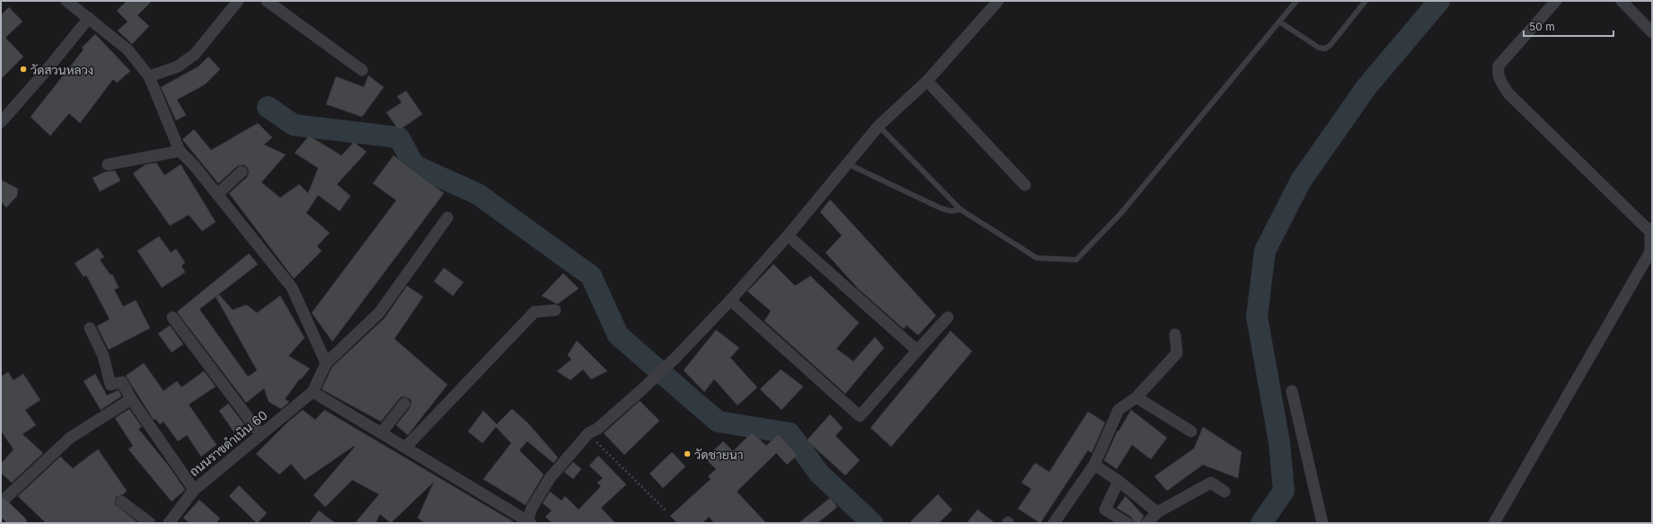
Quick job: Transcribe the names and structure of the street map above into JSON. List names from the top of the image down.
{
  "streets": {
    "street": ["ถนนราขดำเนิน 60"]
  },
  "places": ["วัดสวนหลวง", "วัดชายนา"],
  "scale_bar": "50 m"
}
